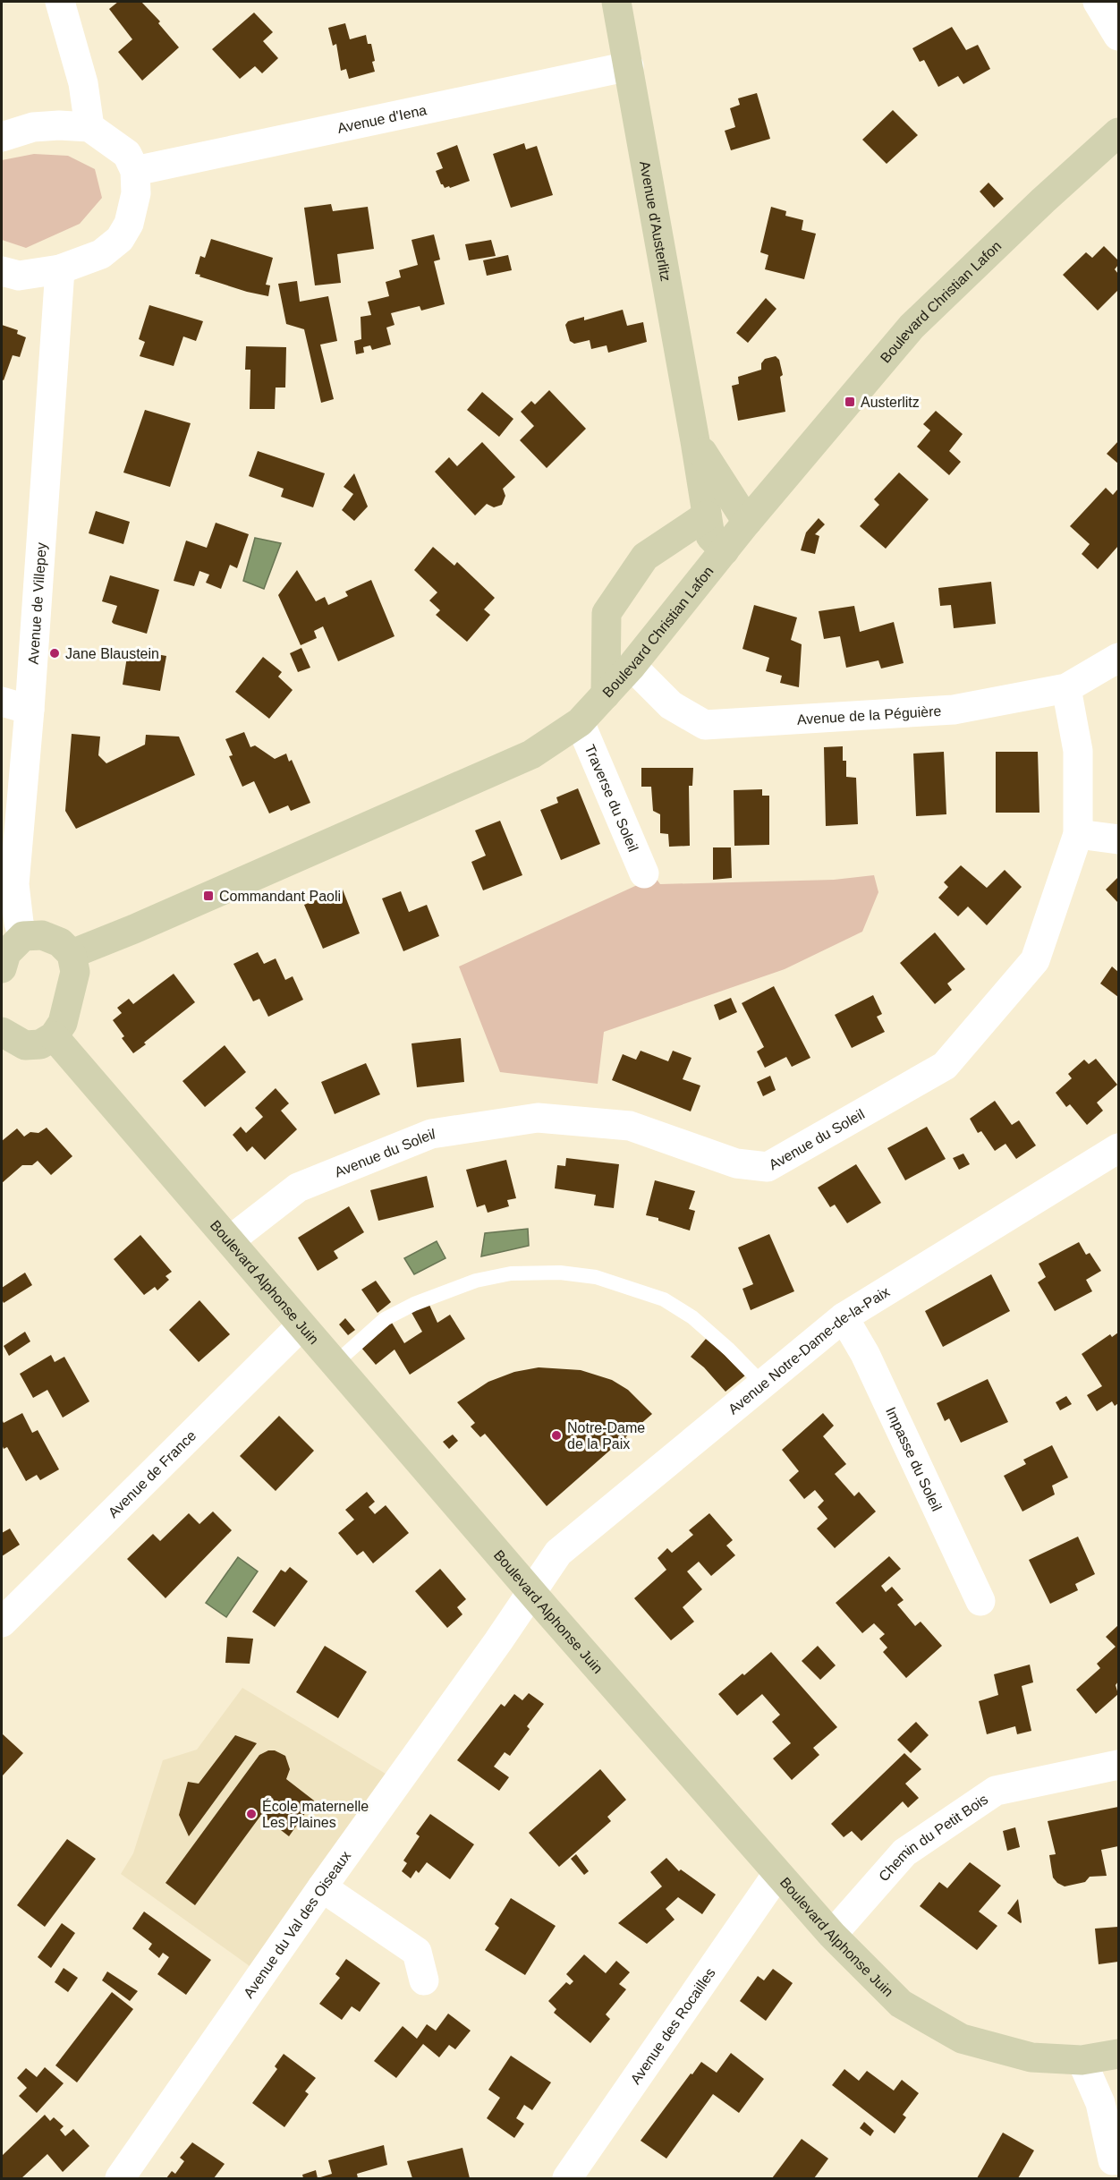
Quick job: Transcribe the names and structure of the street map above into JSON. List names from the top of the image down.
{
  "streets": {
    "street": [
      "Avenue d'Iena",
      "Avenue d'Austerlitz",
      "Boulevard Christian Lafon",
      "Avenue de Villepey",
      "Avenue de la Péguière",
      "Traverse du Soleil",
      "Avenue du Soleil",
      "Boulevard Alphonse Juin",
      "Avenue Notre-Dame-de-la-Paix",
      "Impasse du Soleil",
      "Avenue de France",
      "Chemin du Petit Bois",
      "Avenue du Val des Oiseaux",
      "Avenue des Rocailles"
    ]
  },
  "crossings": [
    ["Avenue d'Iena", "Avenue d'Austerlitz"],
    ["Avenue d'Austerlitz", "Boulevard Christian Lafon"],
    ["Boulevard Christian Lafon", "Avenue de la Péguière"],
    ["Boulevard Christian Lafon", "Traverse du Soleil"],
    ["Avenue de la Péguière", "Avenue du Soleil"],
    ["Avenue du Soleil", "Boulevard Alphonse Juin"],
    ["Boulevard Alphonse Juin", "Avenue Notre-Dame-de-la-Paix"],
    ["Boulevard Alphonse Juin", "Avenue de France"],
    ["Boulevard Alphonse Juin", "Chemin du Petit Bois"],
    ["Boulevard Alphonse Juin", "Avenue du Val des Oiseaux"],
    ["Boulevard Alphonse Juin", "Avenue des Rocailles"],
    ["Avenue Notre-Dame-de-la-Paix", "Impasse du Soleil"],
    ["Avenue Notre-Dame-de-la-Paix", "Avenue du Val des Oiseaux"]
  ],
  "places": {
    "transit": ["Austerlitz", "Commandant Paoli"],
    "other": ["Jane Blaustein", "Notre-Dame de la Paix", "École maternelle Les Plaines"]
  }
}
